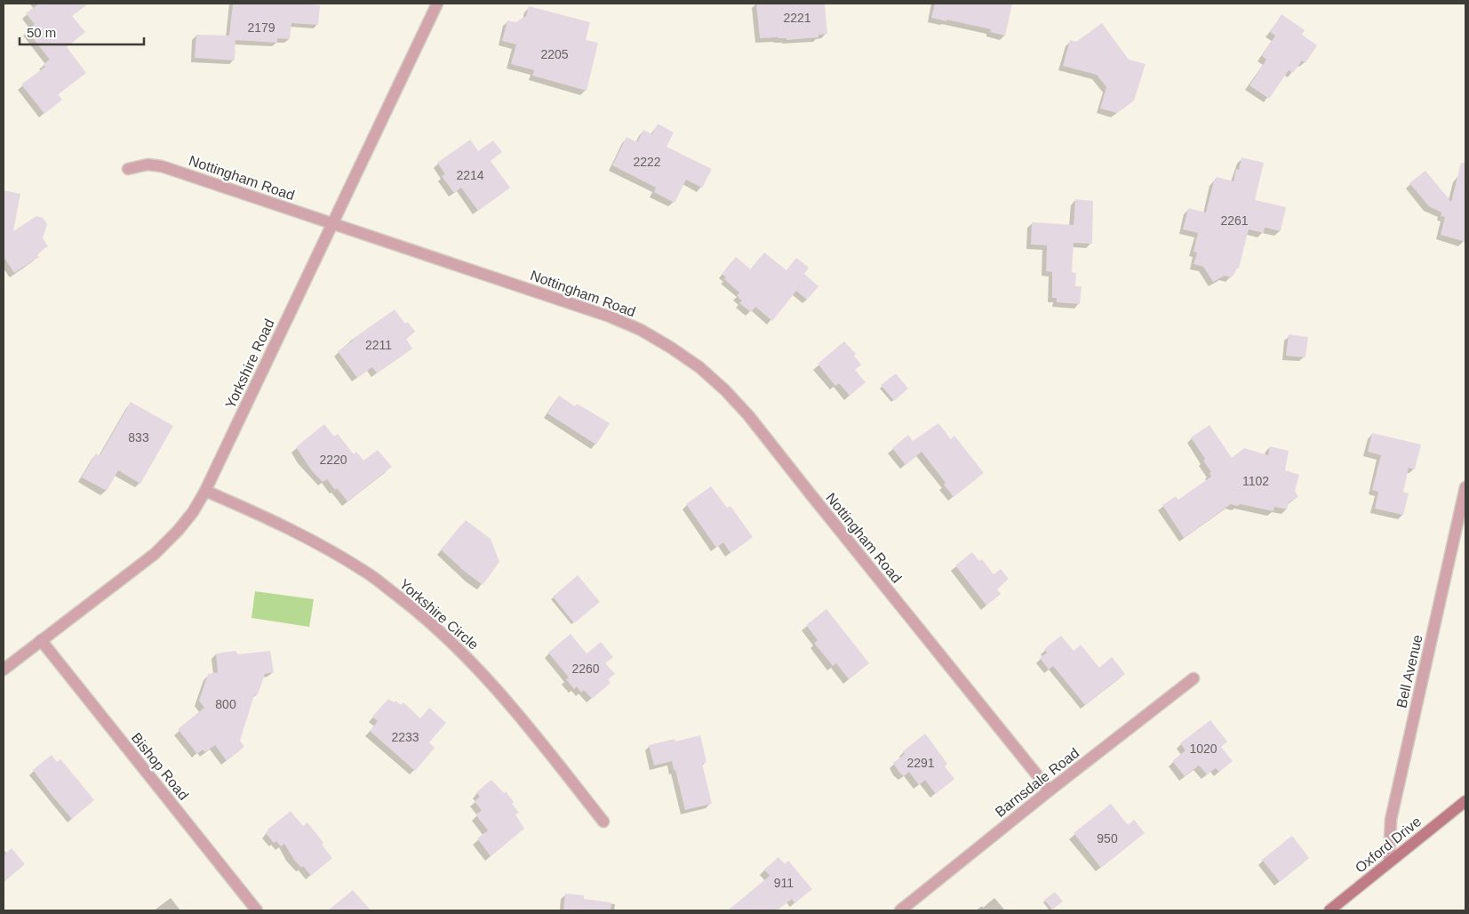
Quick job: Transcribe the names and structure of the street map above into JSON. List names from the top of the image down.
{
  "streets": {
    "main road": ["Oxford Drive"],
    "street": [
      "Nottingham Road",
      "Yorkshire Road",
      "Yorkshire Circle",
      "Bell Avenue",
      "Bishop Road",
      "Barnsdale Road"
    ]
  },
  "crossings": [
    ["Nottingham Road", "Yorkshire Road"],
    ["Nottingham Road", "Barnsdale Road"],
    ["Yorkshire Road", "Yorkshire Circle"],
    ["Yorkshire Road", "Bishop Road"],
    ["Bell Avenue", "Oxford Drive"]
  ],
  "house_numbers": [
    "2221",
    "2179",
    "2205",
    "2222",
    "2214",
    "2261",
    "2211",
    "833",
    "2220",
    "1102",
    "2260",
    "800",
    "2233",
    "1020",
    "2291",
    "950",
    "911"
  ],
  "scale_bar": "50 m"
}
